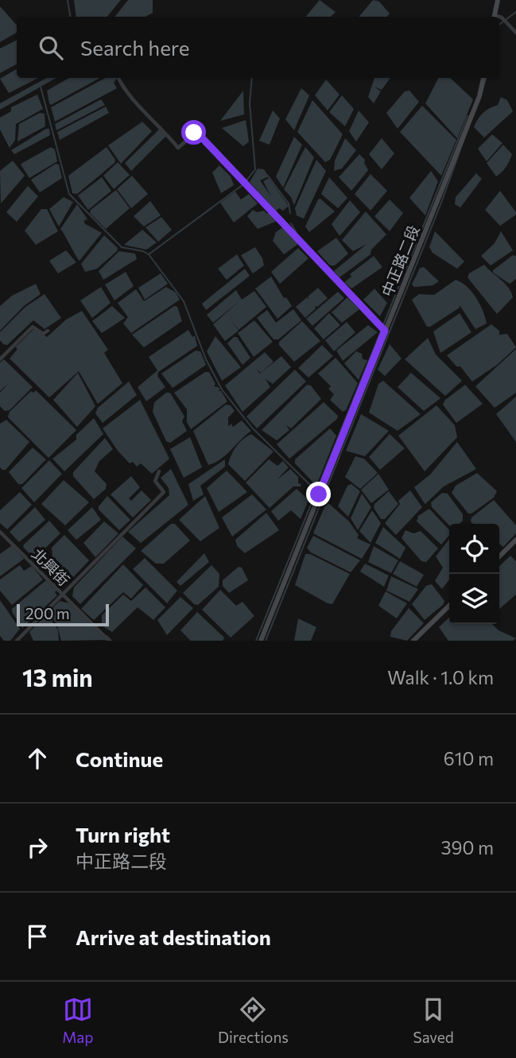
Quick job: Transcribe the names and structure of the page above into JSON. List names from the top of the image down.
{
  "streets": {
    "main road": ["中正路二段"],
    "street": ["北興街"]
  },
  "scale_bar": "200 m",
  "page": {
    "search": "Search here",
    "scale": "200 m",
    "heading": ["13 min", "Walk · 1.0 km"],
    "list": [
      ["Continue", "610 m"],
      ["Turn right", "中正路二段", "390 m"],
      "Arrive at destination"
    ],
    "nav": ["Map", "Directions", "Saved"]
  }
}
